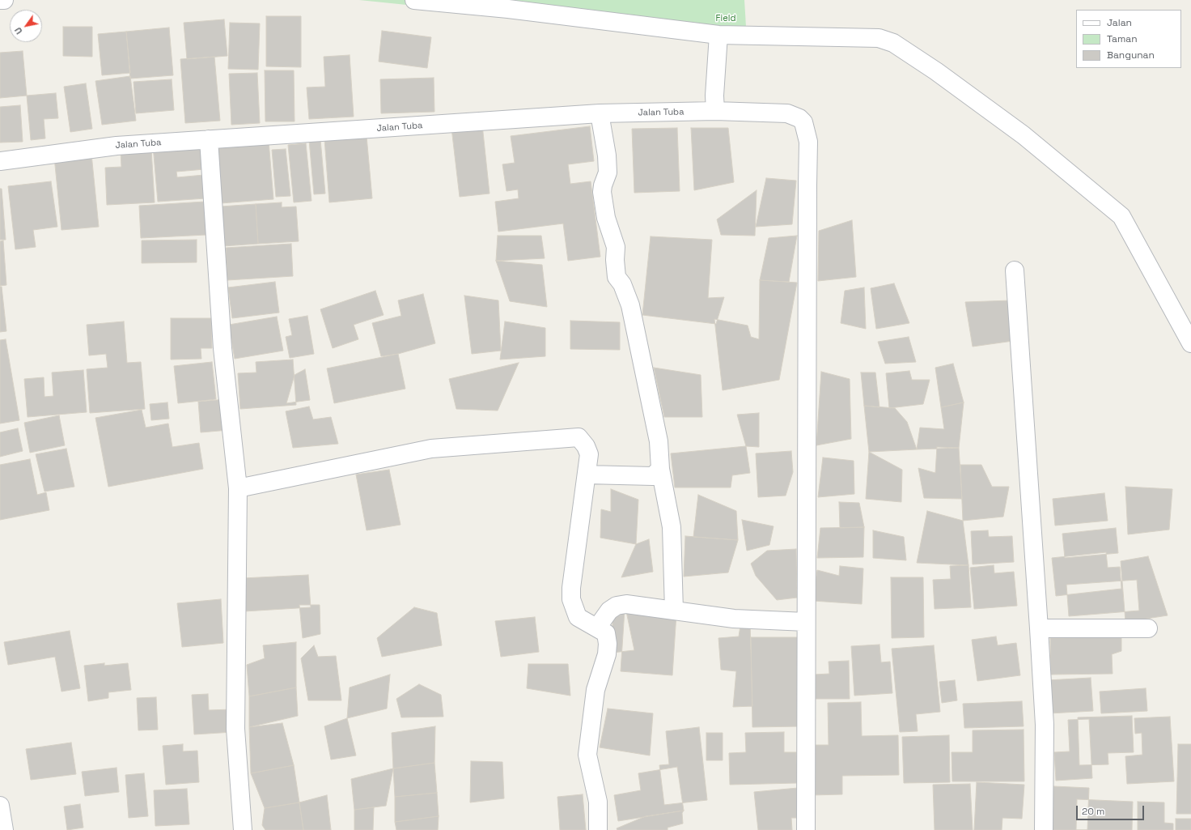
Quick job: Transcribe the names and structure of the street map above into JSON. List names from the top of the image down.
{
  "streets": {
    "street": ["Jalan Tuba"]
  },
  "parks": ["Field"],
  "legend": ["Jalan", "Taman", "Bangunan"],
  "scale_bar": "20 m",
  "north": "bottom left"
}
